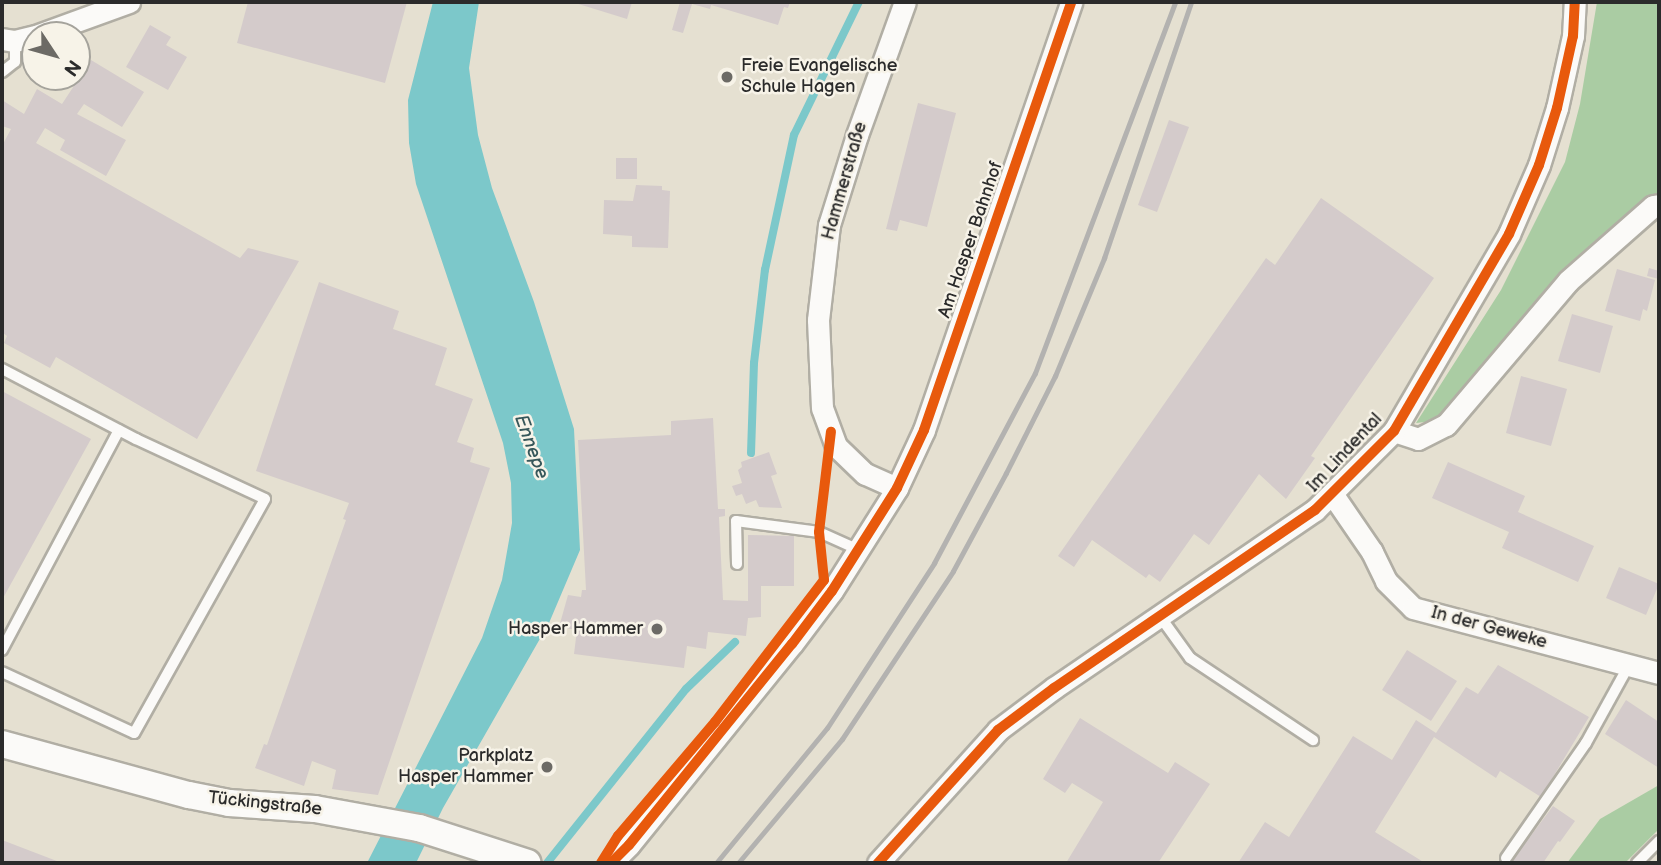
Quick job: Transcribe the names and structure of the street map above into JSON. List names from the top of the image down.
{
  "streets": {
    "street": [
      "Hammerstraße",
      "Am Hasper Bahnhof",
      "Im Lindental",
      "In der Geweke",
      "Tückingstraße"
    ]
  },
  "crossings": [
    ["Hammerstraße", "Am Hasper Bahnhof"],
    ["Im Lindental", "In der Geweke"]
  ],
  "water": ["Ennepe"],
  "places": ["Freie Evangelische Schule Hagen", "Hasper Hammer", "Parkplatz Hasper Hammer"],
  "north": "bottom right"
}
